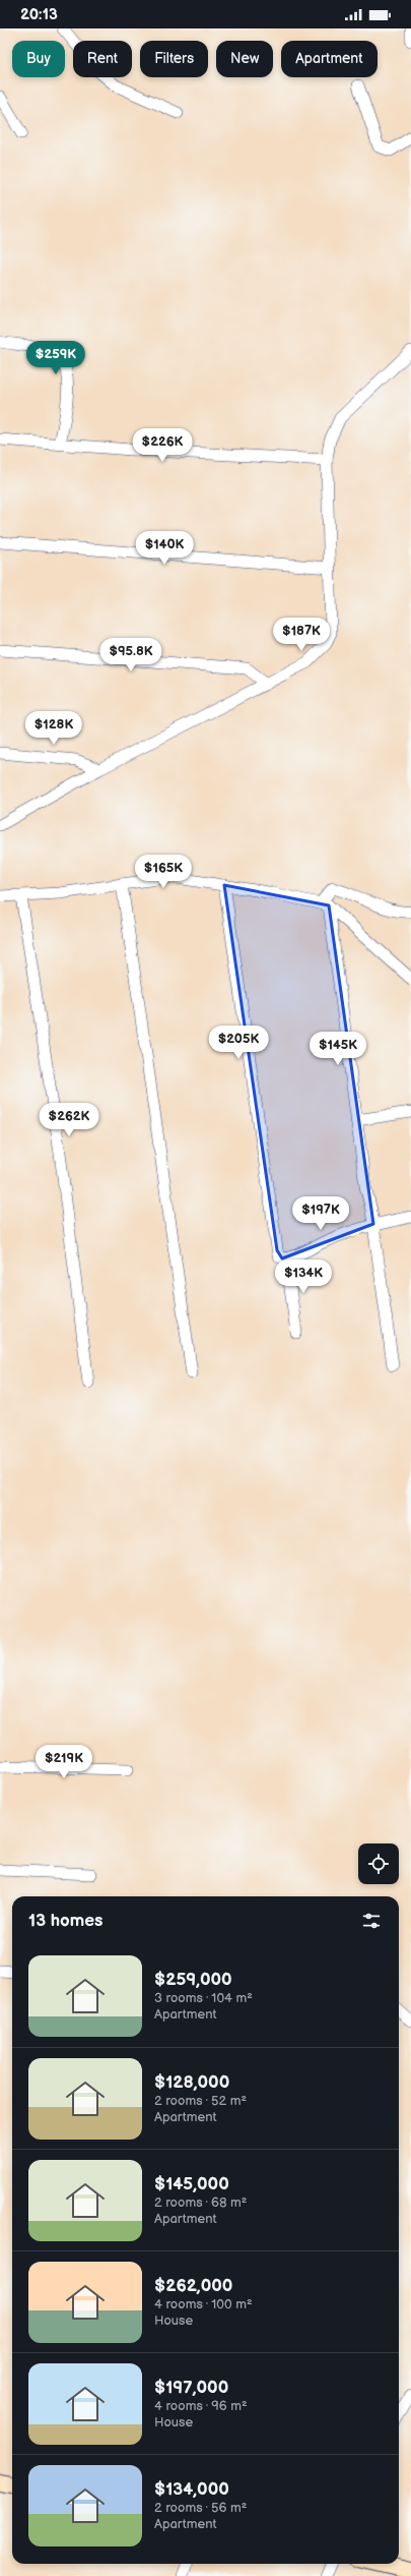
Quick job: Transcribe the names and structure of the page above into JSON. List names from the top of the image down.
{
  "page": {
    "status": "20:13",
    "chip": [
      "Buy",
      "Rent",
      "Filters",
      "New",
      "Apartment"
    ],
    "price": [
      "$259K",
      "$226K",
      "$140K",
      "$187K",
      "$95.8K",
      "$128K",
      "$165K",
      "$205K",
      "$145K",
      "$262K",
      "$197K",
      "$134K",
      "$219K"
    ],
    "heading": "13 homes",
    "list": [
      {
        "name": "$259,000",
        "note": "3 rooms · 104 m² · Apartment"
      },
      {
        "name": "$128,000",
        "note": "2 rooms · 52 m² · Apartment"
      },
      {
        "name": "$145,000",
        "note": "2 rooms · 68 m² · Apartment"
      },
      {
        "name": "$262,000",
        "note": "4 rooms · 100 m² · House"
      },
      {
        "name": "$197,000",
        "note": "4 rooms · 96 m² · House"
      },
      {
        "name": "$134,000",
        "note": "2 rooms · 56 m² · Apartment"
      }
    ]
  }
}
